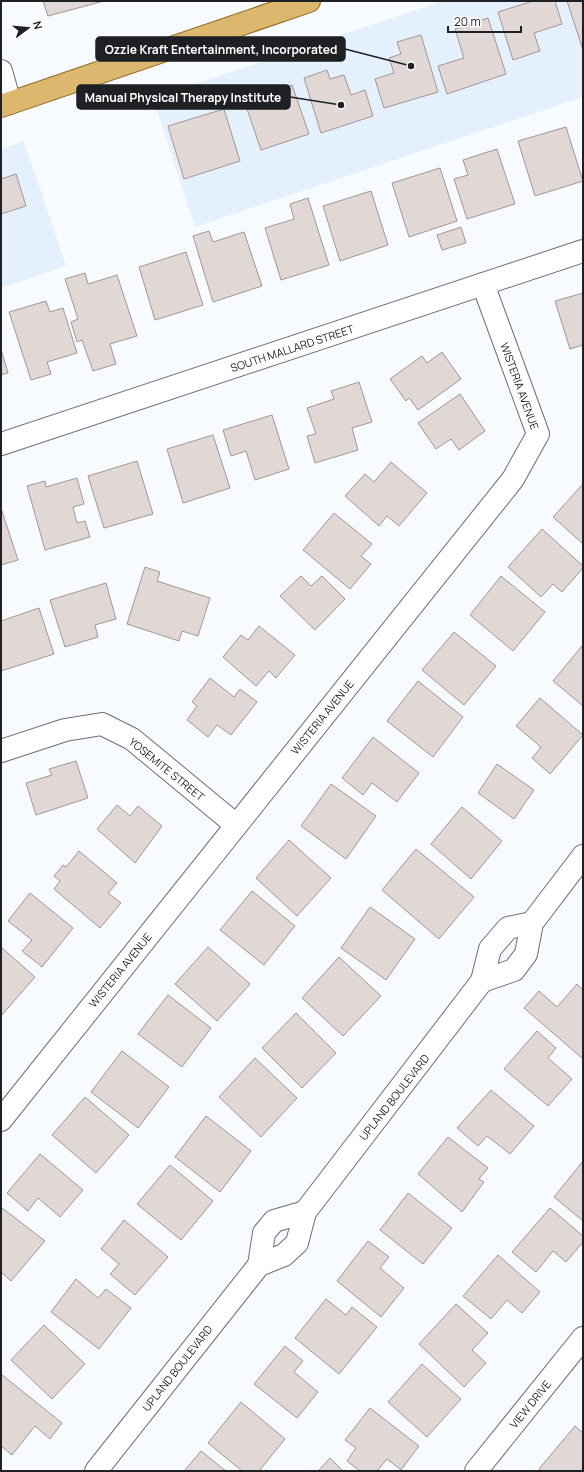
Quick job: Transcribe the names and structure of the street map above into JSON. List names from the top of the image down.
{
  "streets": {
    "street": [
      "SOUTH MALLARD STREET",
      "WISTERIA AVENUE",
      "YOSEMITE STREET",
      "UPLAND BOULEVARD",
      "VIEW DRIVE"
    ]
  },
  "crossings": [
    ["SOUTH MALLARD STREET", "WISTERIA AVENUE"],
    ["WISTERIA AVENUE", "YOSEMITE STREET"]
  ],
  "places": ["Ozzie Kraft Entertainment, Incorporated", "Manual Physical Therapy Institute"],
  "scale_bar": "20 m",
  "north": "right"
}
